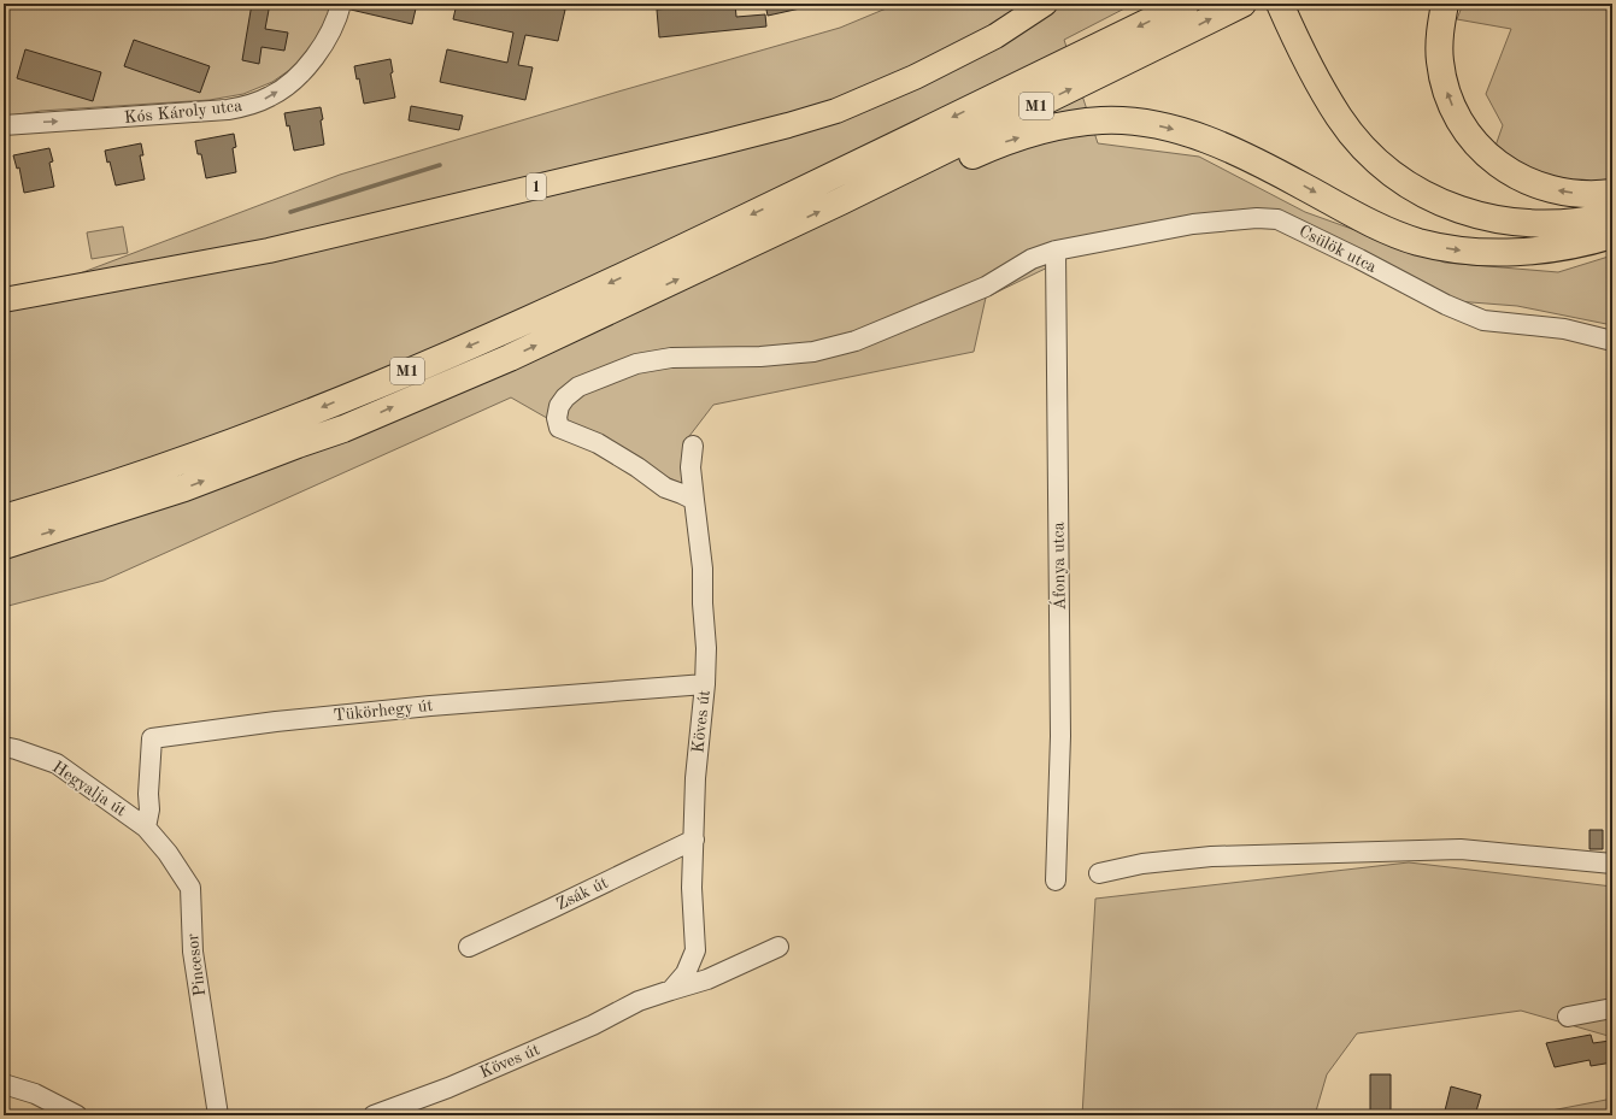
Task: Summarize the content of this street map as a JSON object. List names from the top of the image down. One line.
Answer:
{"streets":{"highway":["M1"],"main road":["1"],"street":["Kós Károly utca","Csülök utca","Áfonya utca","Tükörhegy út","Köves út","Hegyalja út","Zsák út","Pincesor"]},"crossings":[["Csülök utca","Áfonya utca"],["Csülök utca","Köves út"],["Tükörhegy út","Köves út"],["Tükörhegy út","Hegyalja út"],["Tükörhegy út","Pincesor"],["Köves út","Zsák út"],["Hegyalja út","Pincesor"]],"one_way":["Kós Károly utca"]}
